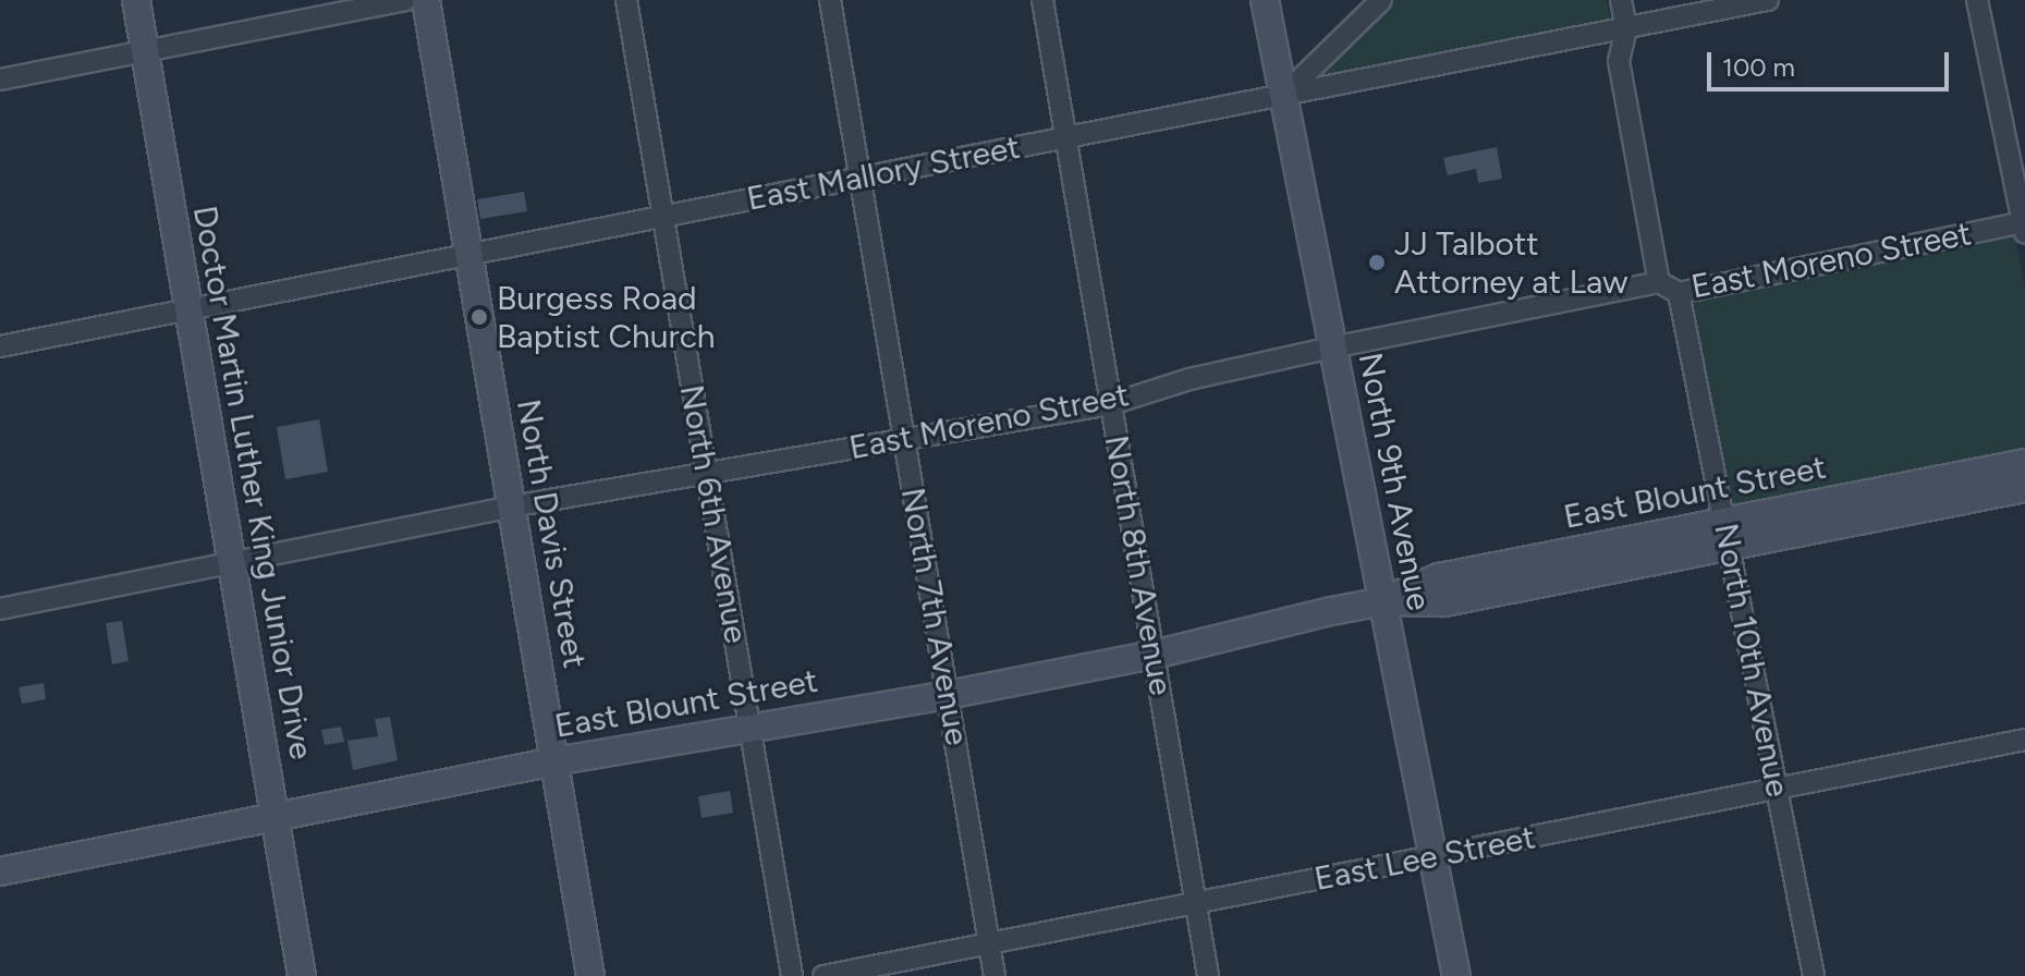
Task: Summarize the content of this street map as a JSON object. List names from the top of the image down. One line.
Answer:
{"streets":{"main road":["North 9th Avenue","Doctor Martin Luther King Junior Drive","East Blount Street","North Davis Street"],"street":["East Mallory Street","East Moreno Street","North 6th Avenue","North 8th Avenue","North 7th Avenue","North 10th Avenue","East Lee Street"]},"crossings":[["East Mallory Street","North 9th Avenue"],["East Mallory Street","Doctor Martin Luther King Junior Drive"],["East Mallory Street","North 6th Avenue"],["East Mallory Street","North Davis Street"],["East Mallory Street","North 8th Avenue"],["East Mallory Street","North 7th Avenue"],["East Moreno Street","North 9th Avenue"],["East Moreno Street","Doctor Martin Luther King Junior Drive"],["East Moreno Street","North 6th Avenue"],["East Moreno Street","North Davis Street"],["East Moreno Street","North 8th Avenue"],["East Moreno Street","North 7th Avenue"],["East Moreno Street","North 10th Avenue"],["North 9th Avenue","East Blount Street"],["North 9th Avenue","East Lee Street"],["Doctor Martin Luther King Junior Drive","East Blount Street"],["East Blount Street","North 6th Avenue"],["East Blount Street","North Davis Street"],["East Blount Street","North 8th Avenue"],["East Blount Street","North 7th Avenue"],["East Blount Street","North 10th Avenue"],["North 8th Avenue","East Lee Street"],["North 7th Avenue","East Lee Street"],["North 10th Avenue","East Lee Street"]],"places":["JJ Talbott Attorney at Law","Burgess Road Baptist Church"],"scale_bar":"100 m"}
